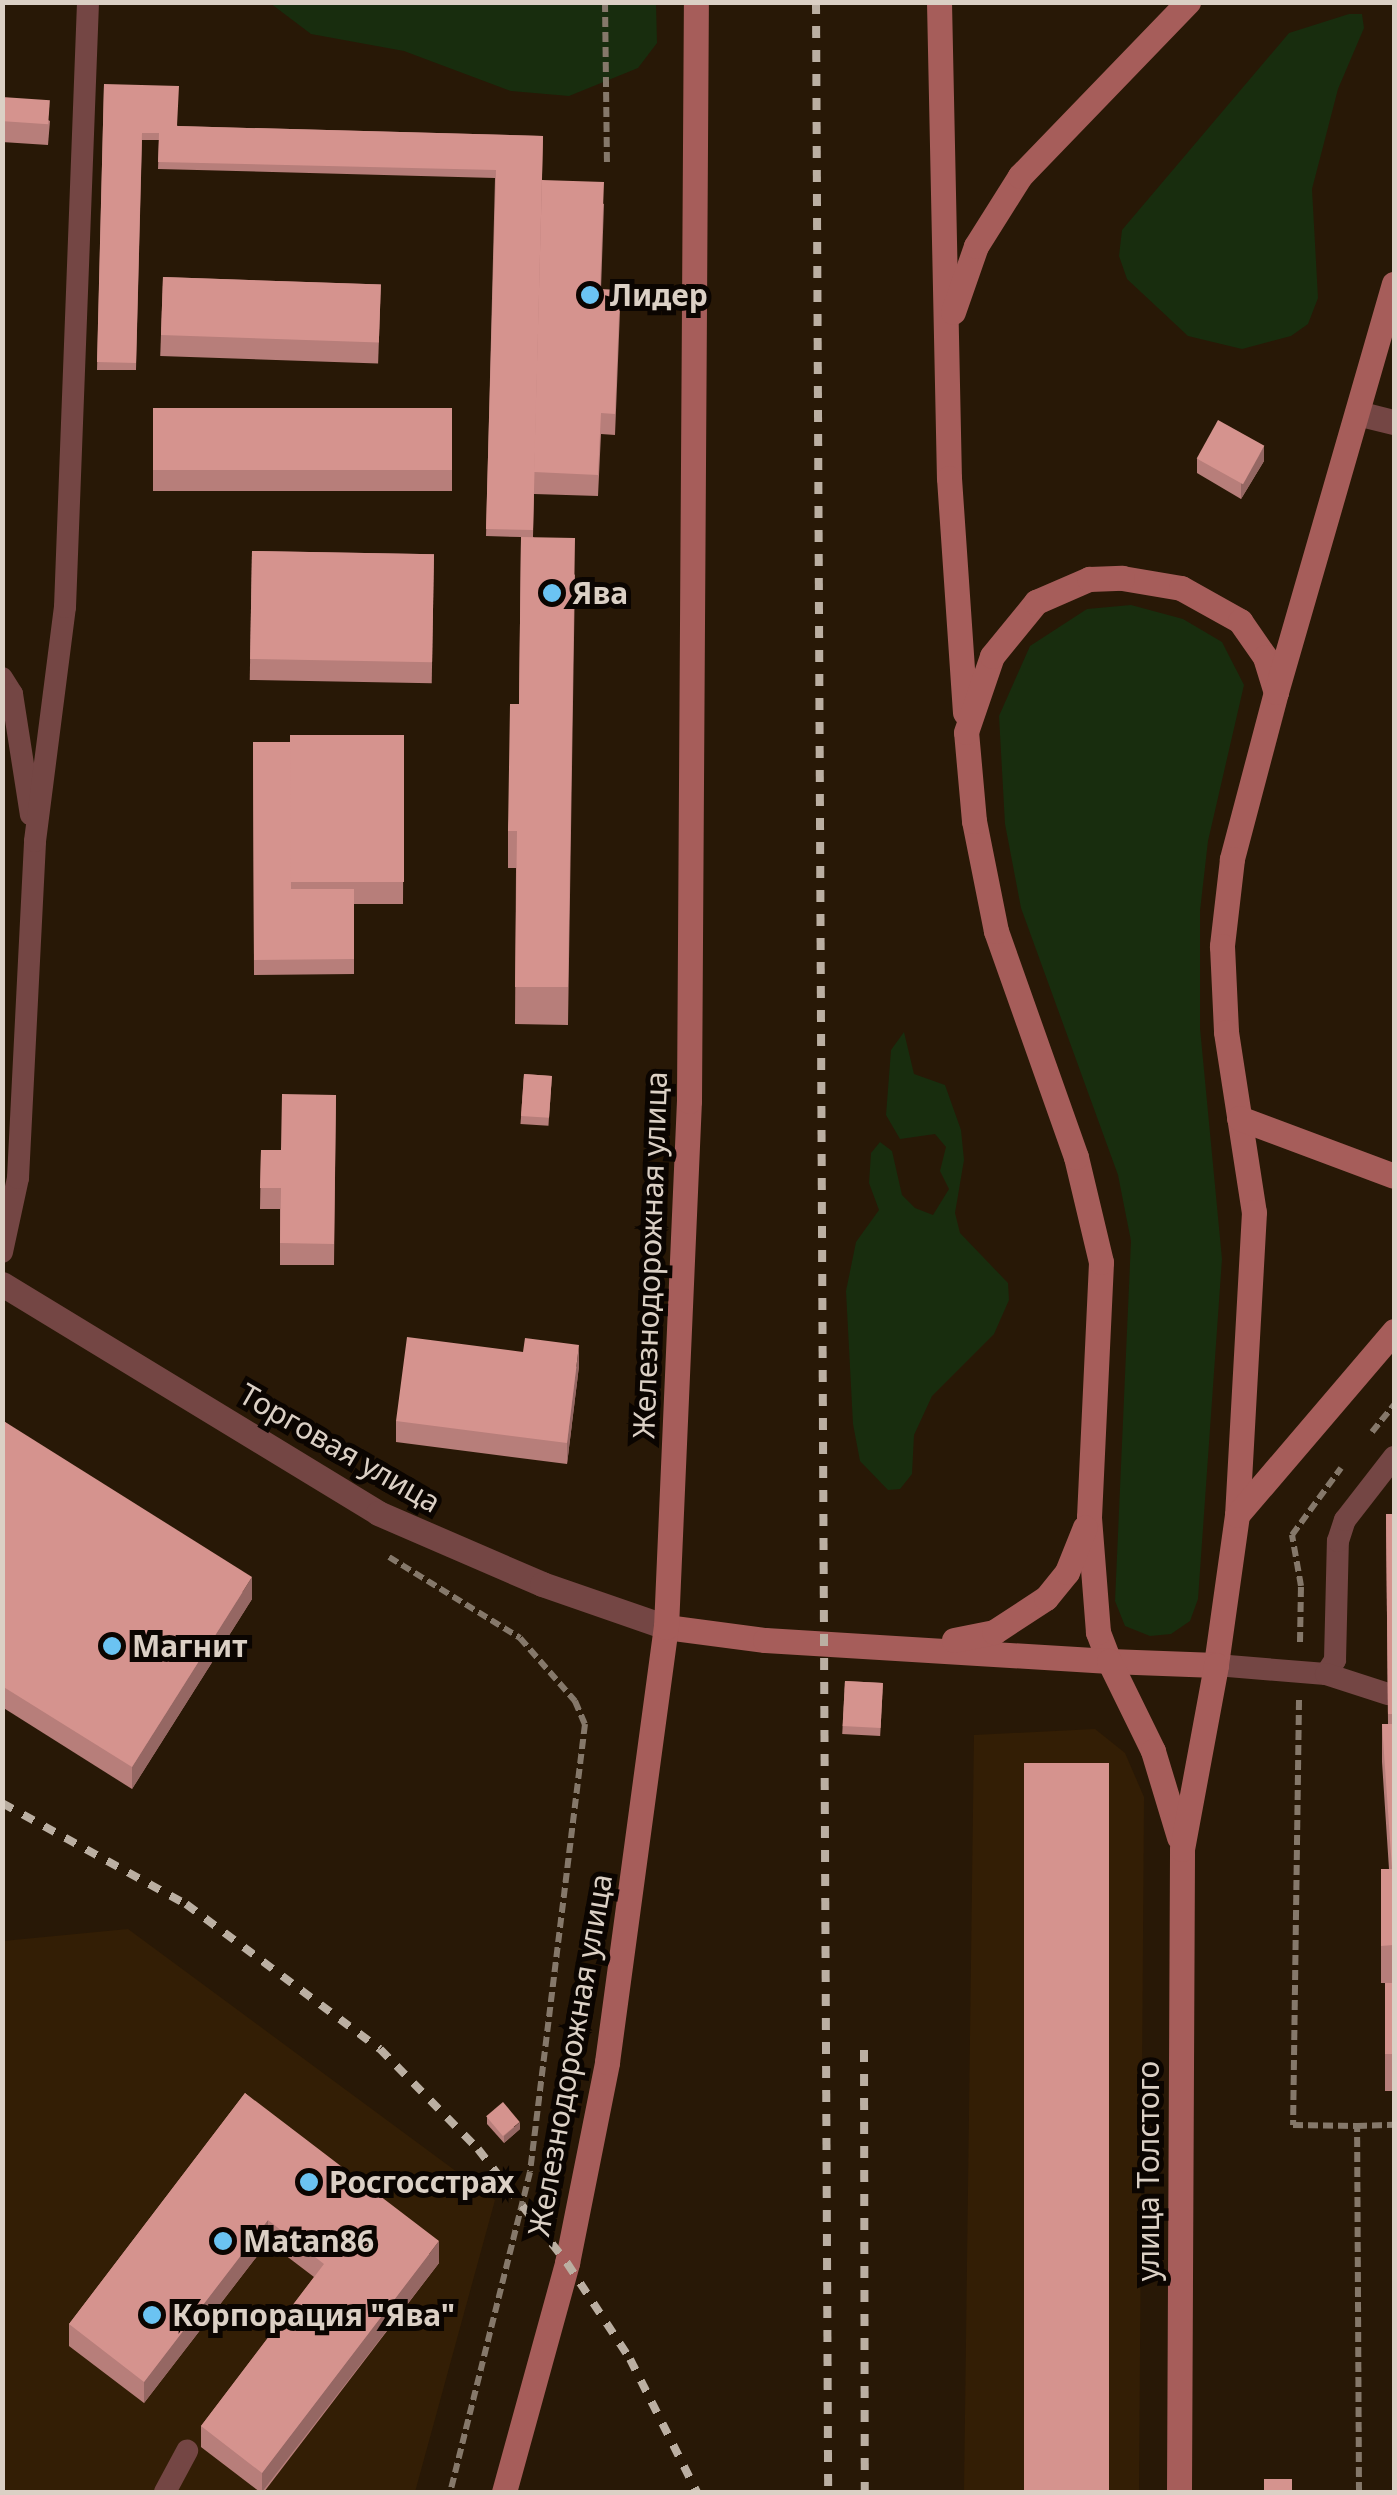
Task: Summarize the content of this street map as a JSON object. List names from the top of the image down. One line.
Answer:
{"streets":{"street":["Железнодорожная улица","Торговая улица","улица Толстого"]},"crossings":[["Железнодорожная улица","Торговая улица"]],"places":["Лидер","Ява","Магнит","Росгосстрах","Matan86","Корпорация \"Ява\""]}
